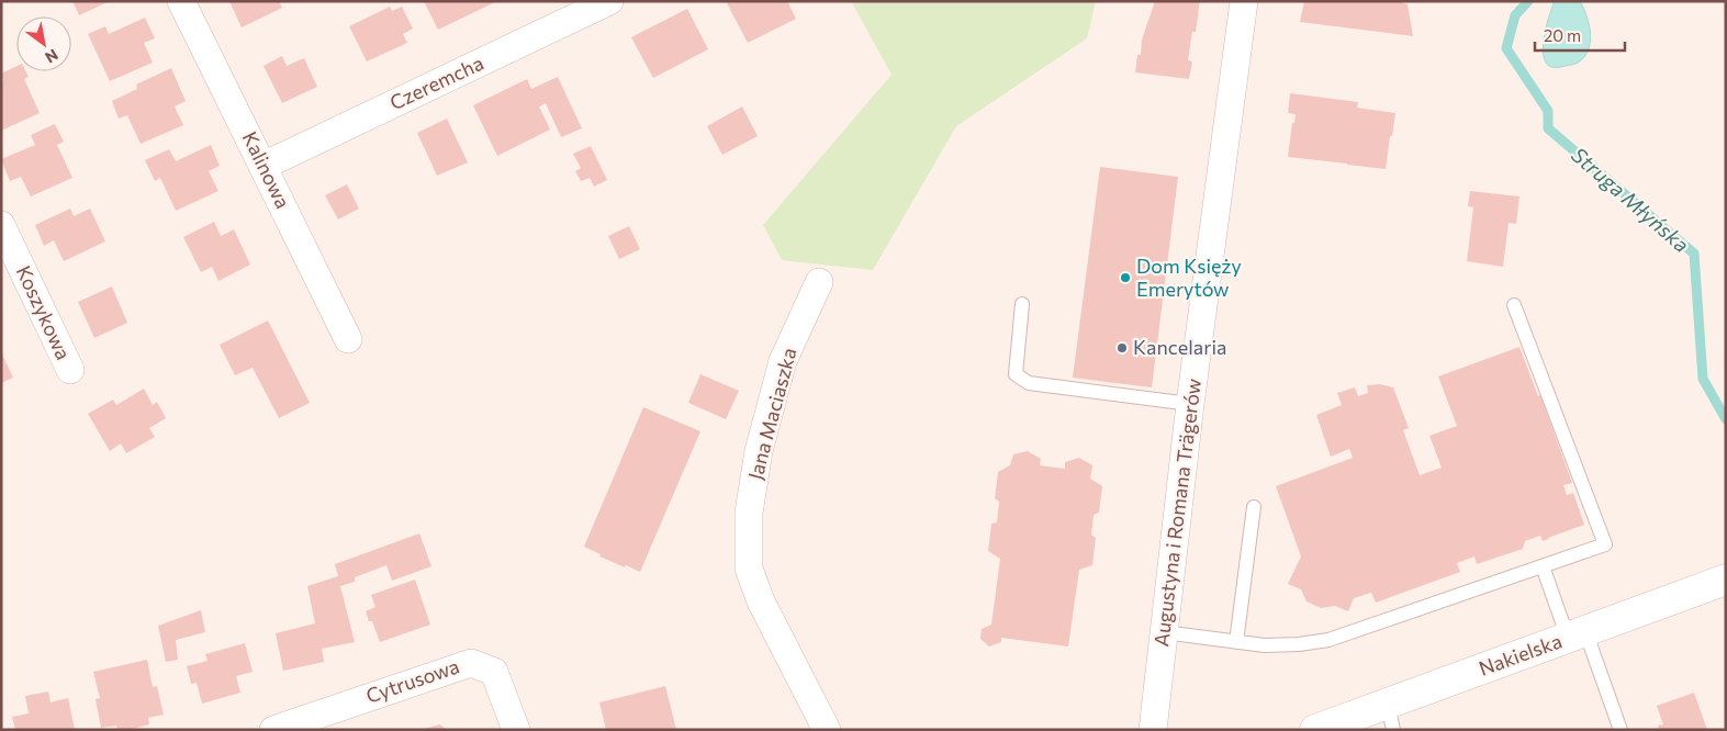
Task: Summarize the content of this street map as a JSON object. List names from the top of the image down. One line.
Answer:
{"streets":{"main road":["Nakielska"],"street":["Czeremcha","Kalinowa","Koszykowa","Jana Maciaszka","Augustyna i Romana Trägerów","Cytrusowa"]},"crossings":[["Czeremcha","Kalinowa"]],"water":["Struga Młyńska"],"places":["Dom Księży Emerytów","Kancelaria"],"scale_bar":"20 m","north":"bottom right"}
